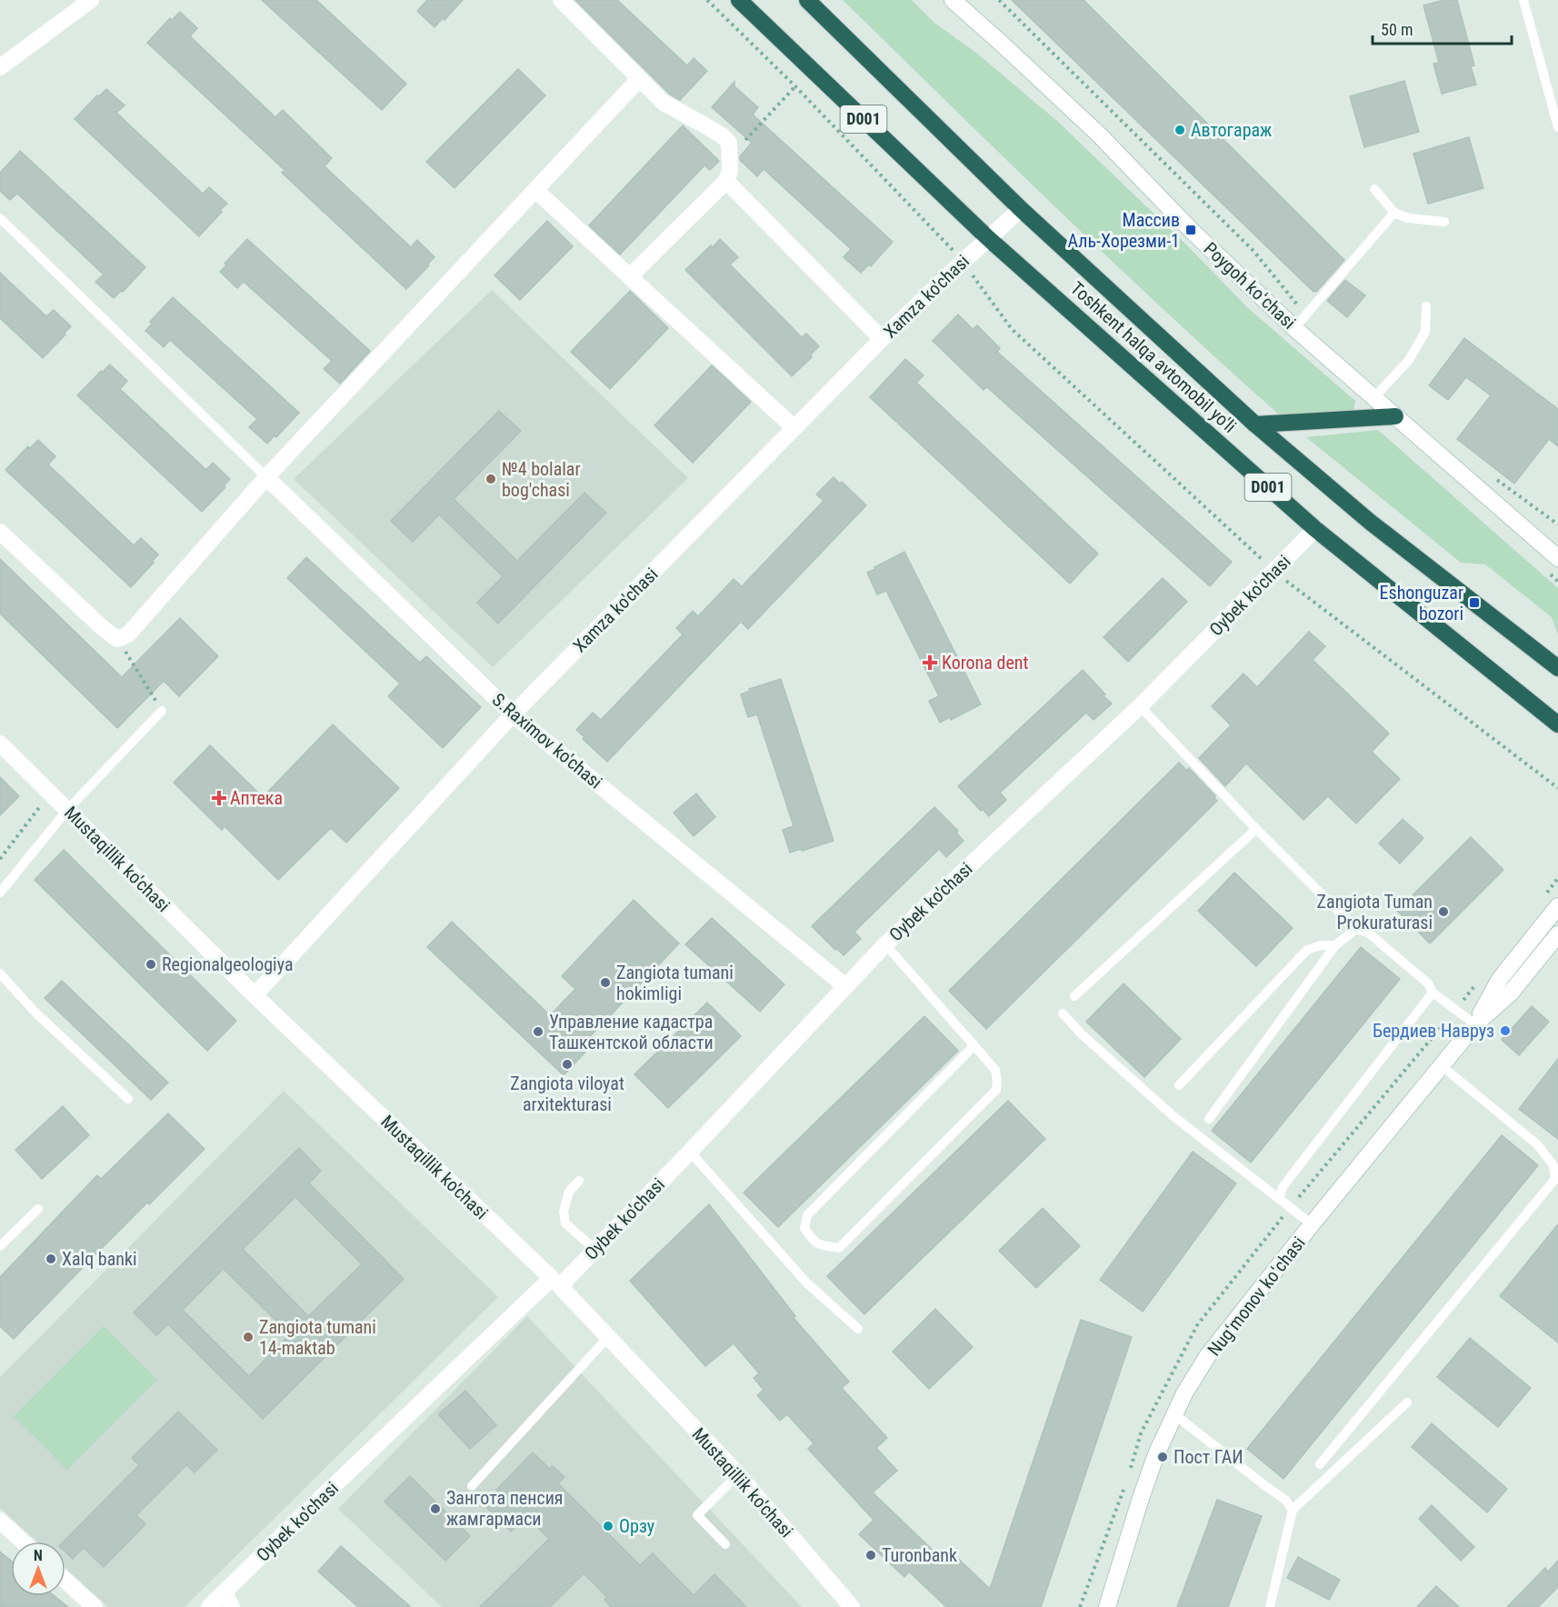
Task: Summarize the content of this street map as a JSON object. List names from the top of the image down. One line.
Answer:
{"streets":{"highway":["D001","Toshkent halqa avtomobil yo'li"],"street":["Poygoh koʻchasi","Xamza ko'chasi","Oybek ko'chasi","S.Raximov ko'chasi","Mustaqillik ko'chasi","Nugʻmonov koʻchasi"]},"crossings":[["Xamza ko'chasi","Toshkent halqa avtomobil yo'li"],["Xamza ko'chasi","S.Raximov ko'chasi"],["Xamza ko'chasi","Mustaqillik ko'chasi"],["Toshkent halqa avtomobil yo'li","Oybek ko'chasi"],["Oybek ko'chasi","S.Raximov ko'chasi"],["Oybek ko'chasi","Mustaqillik ko'chasi"]],"places":{"other":["Автогараж","№4 bolalar bog'chasi","Zangiota Tuman Prokuraturasi","Regionalgeologiya","Zangiota tumani hokimligi","Бердиев Навруз","Управление кадастра Ташкентской области","Zangiota viloyat arxitekturasi","Xalq banki","Zangiota tumani 14-maktab","Пост ГАИ","Зангота пенсия жамгармаси","Орзу","Turonbank"],"transit":["Массив Аль-Хорезми-1","Eshonguzar bozori"],"health":["Korona dent","Аптека"]},"scale_bar":"50 m","north":"top"}
